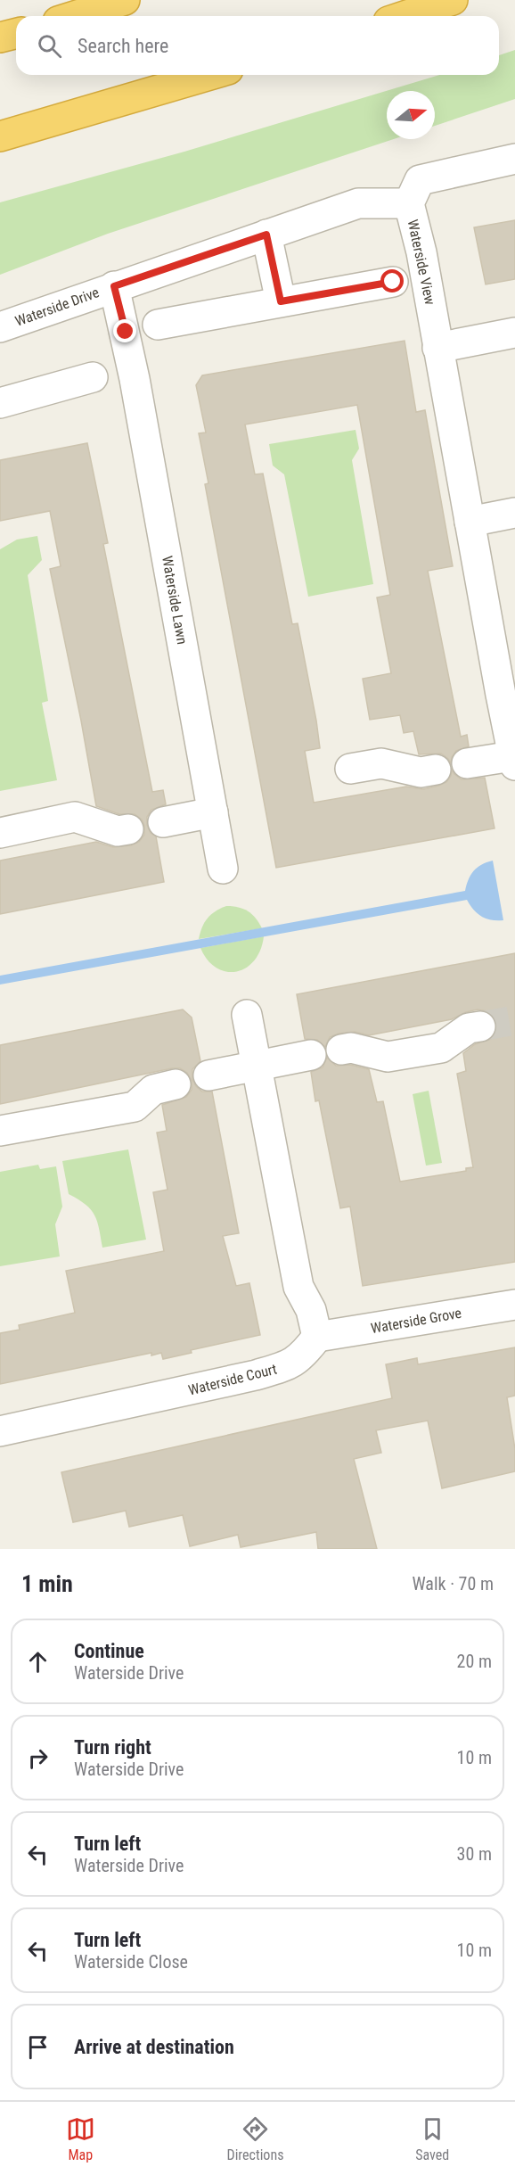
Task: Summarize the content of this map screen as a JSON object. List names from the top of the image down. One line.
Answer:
{"streets":{"street":["Waterside View","Waterside Drive","Waterside Lawn","Waterside Grove","Waterside Court"]},"crossings":[["Waterside View","Waterside Drive"],["Waterside Drive","Waterside Lawn"],["Waterside Grove","Waterside Court"]],"north":"right","page":{"search":"Search here","heading":["1 min","Walk · 70 m"],"list":[["Continue","Waterside Drive","20 m"],["Turn right","Waterside Drive","10 m"],["Turn left","Waterside Drive","30 m"],["Turn left","Waterside Close","10 m"],"Arrive at destination"],"nav":["Map","Directions","Saved"]}}
